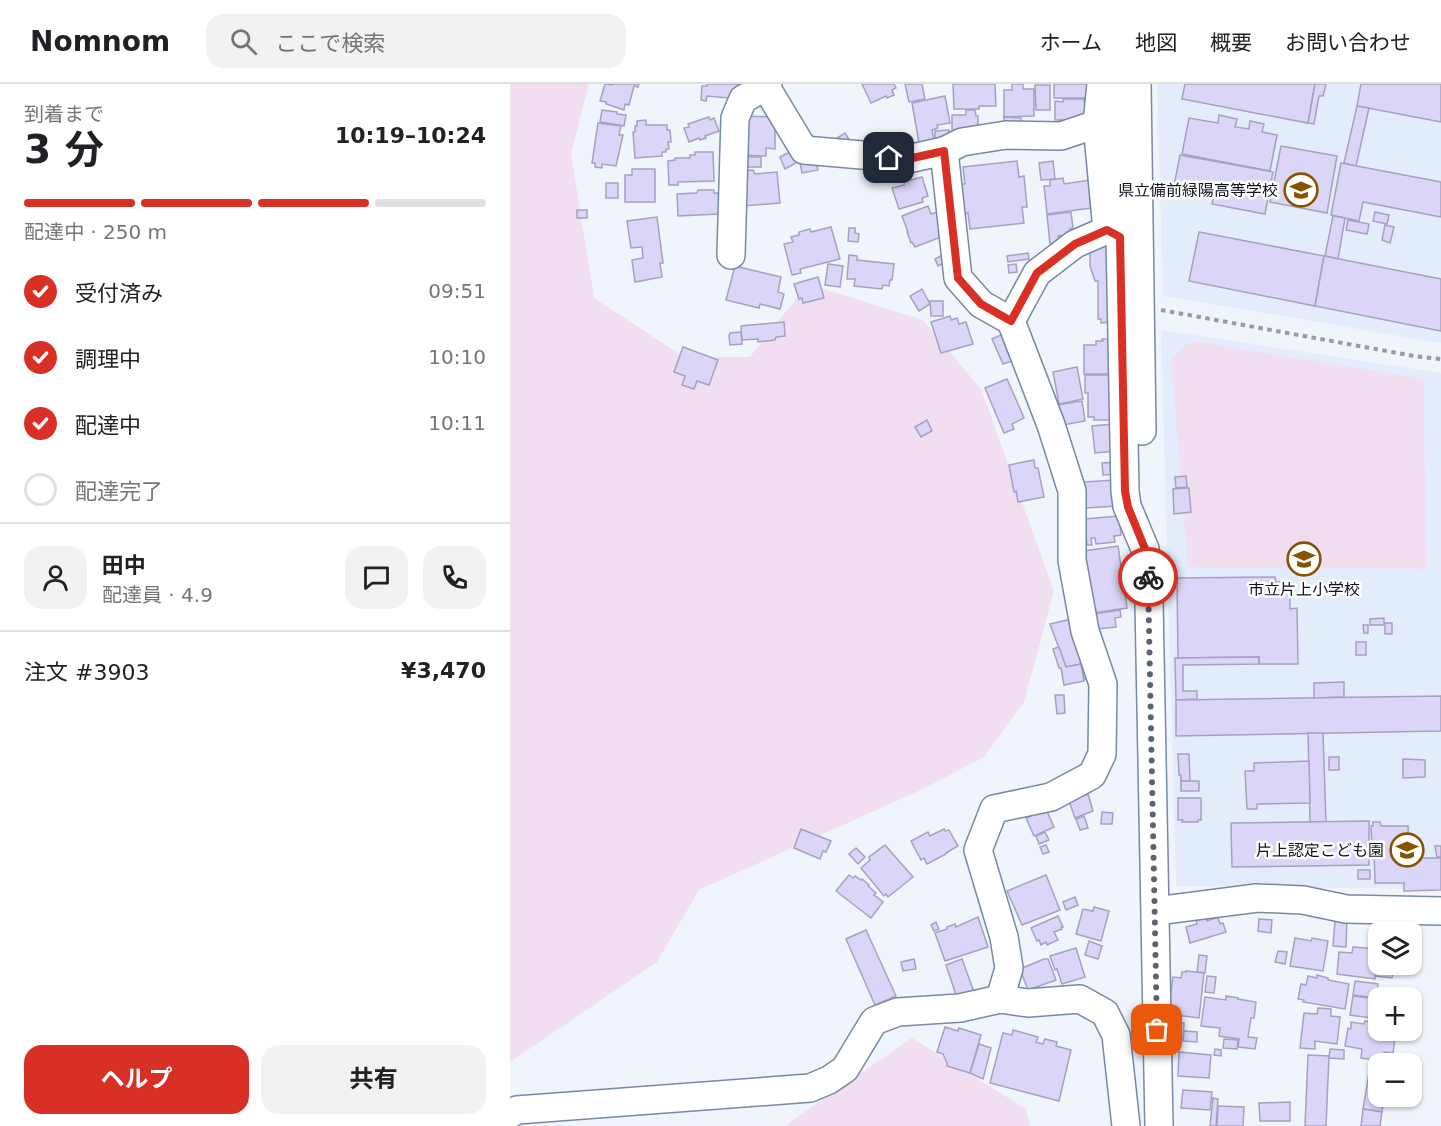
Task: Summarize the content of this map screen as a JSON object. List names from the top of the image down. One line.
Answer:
{"places":{"school or university":["県立備前緑陽高等学校","市立片上小学校","片上認定こども園"]},"page":{"header":"Nomnom","search":"ここで検索","nav":["ホーム","地図","概要","お問い合わせ"],"heading":["3 分","到着まで","10:19–10:24"],"panel":["田中","配達員 · 4.9","注文 #3903","¥3,470"],"bar":"配達中 · 250 m","list":[["受付済み","09:51"],["調理中","10:10"],["配達中","10:11"],"配達完了"],"map_buttons":["+","−"],"buttons":["ヘルプ","共有"]}}
